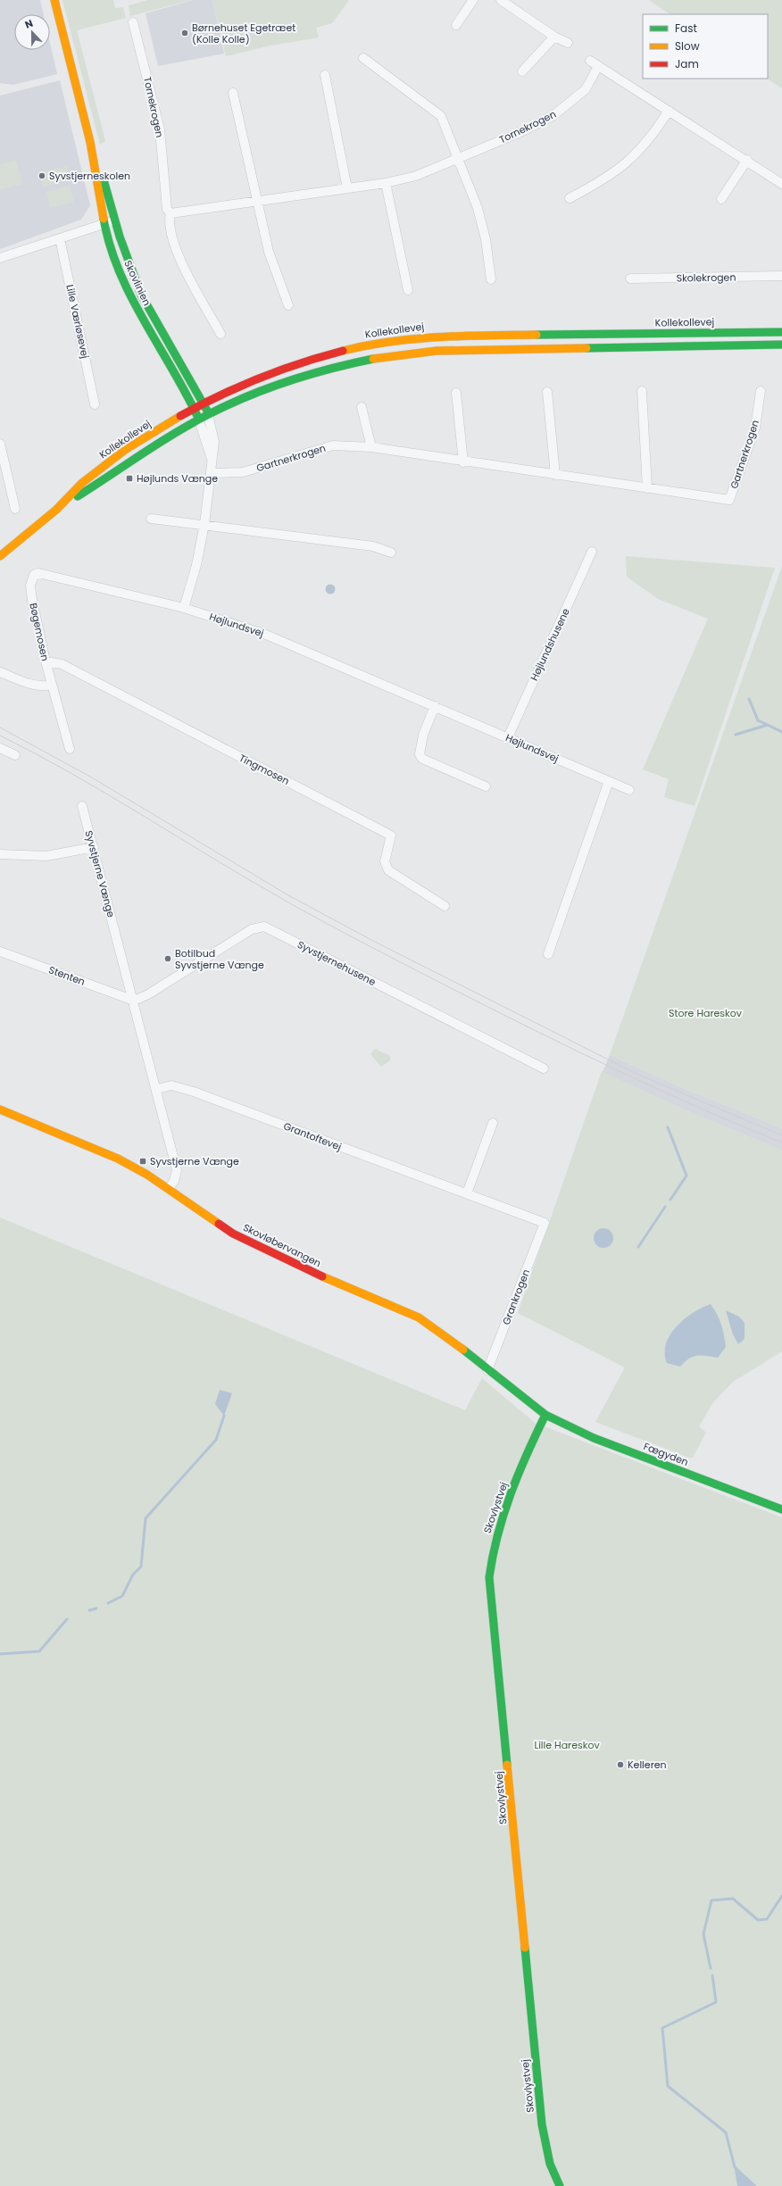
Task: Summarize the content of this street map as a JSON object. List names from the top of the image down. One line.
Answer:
{"streets":{"street":["Tornekrogen","Skolekrogen","Skovlinien","Lille Værløsevej","Kollekollevej","Gartnerkrogen","Højlundsvej","Bøgemosen","Højlundshusene","Tingmosen","Syvstjerne Vænge","Syvstjernehusene","Stenten","Grantoftevej","Skovløbervangen","Grankrogen","Fægyden","Skovlystvej"]},"crossings":[["Skovlinien","Kollekollevej"],["Højlundsvej","Bøgemosen"],["Højlundsvej","Højlundshusene"],["Bøgemosen","Tingmosen"],["Syvstjerne Vænge","Syvstjernehusene"],["Syvstjerne Vænge","Stenten"],["Syvstjerne Vænge","Grantoftevej"],["Syvstjerne Vænge","Skovløbervangen"],["Syvstjernehusene","Stenten"],["Grantoftevej","Grankrogen"],["Skovløbervangen","Grankrogen"],["Skovløbervangen","Fægyden"],["Skovløbervangen","Skovlystvej"],["Fægyden","Skovlystvej"]],"parks":["Store Hareskov","Lille Hareskov"],"places":{"other":["Børnehuset Egetræet (Kolle Kolle)","Syvstjerneskolen","Botilbud Syvstjerne Vænge","Kelleren"],"transit":["Højlunds Vænge","Syvstjerne Vænge"]},"legend":["Fast","Slow","Jam"],"north":"top"}
